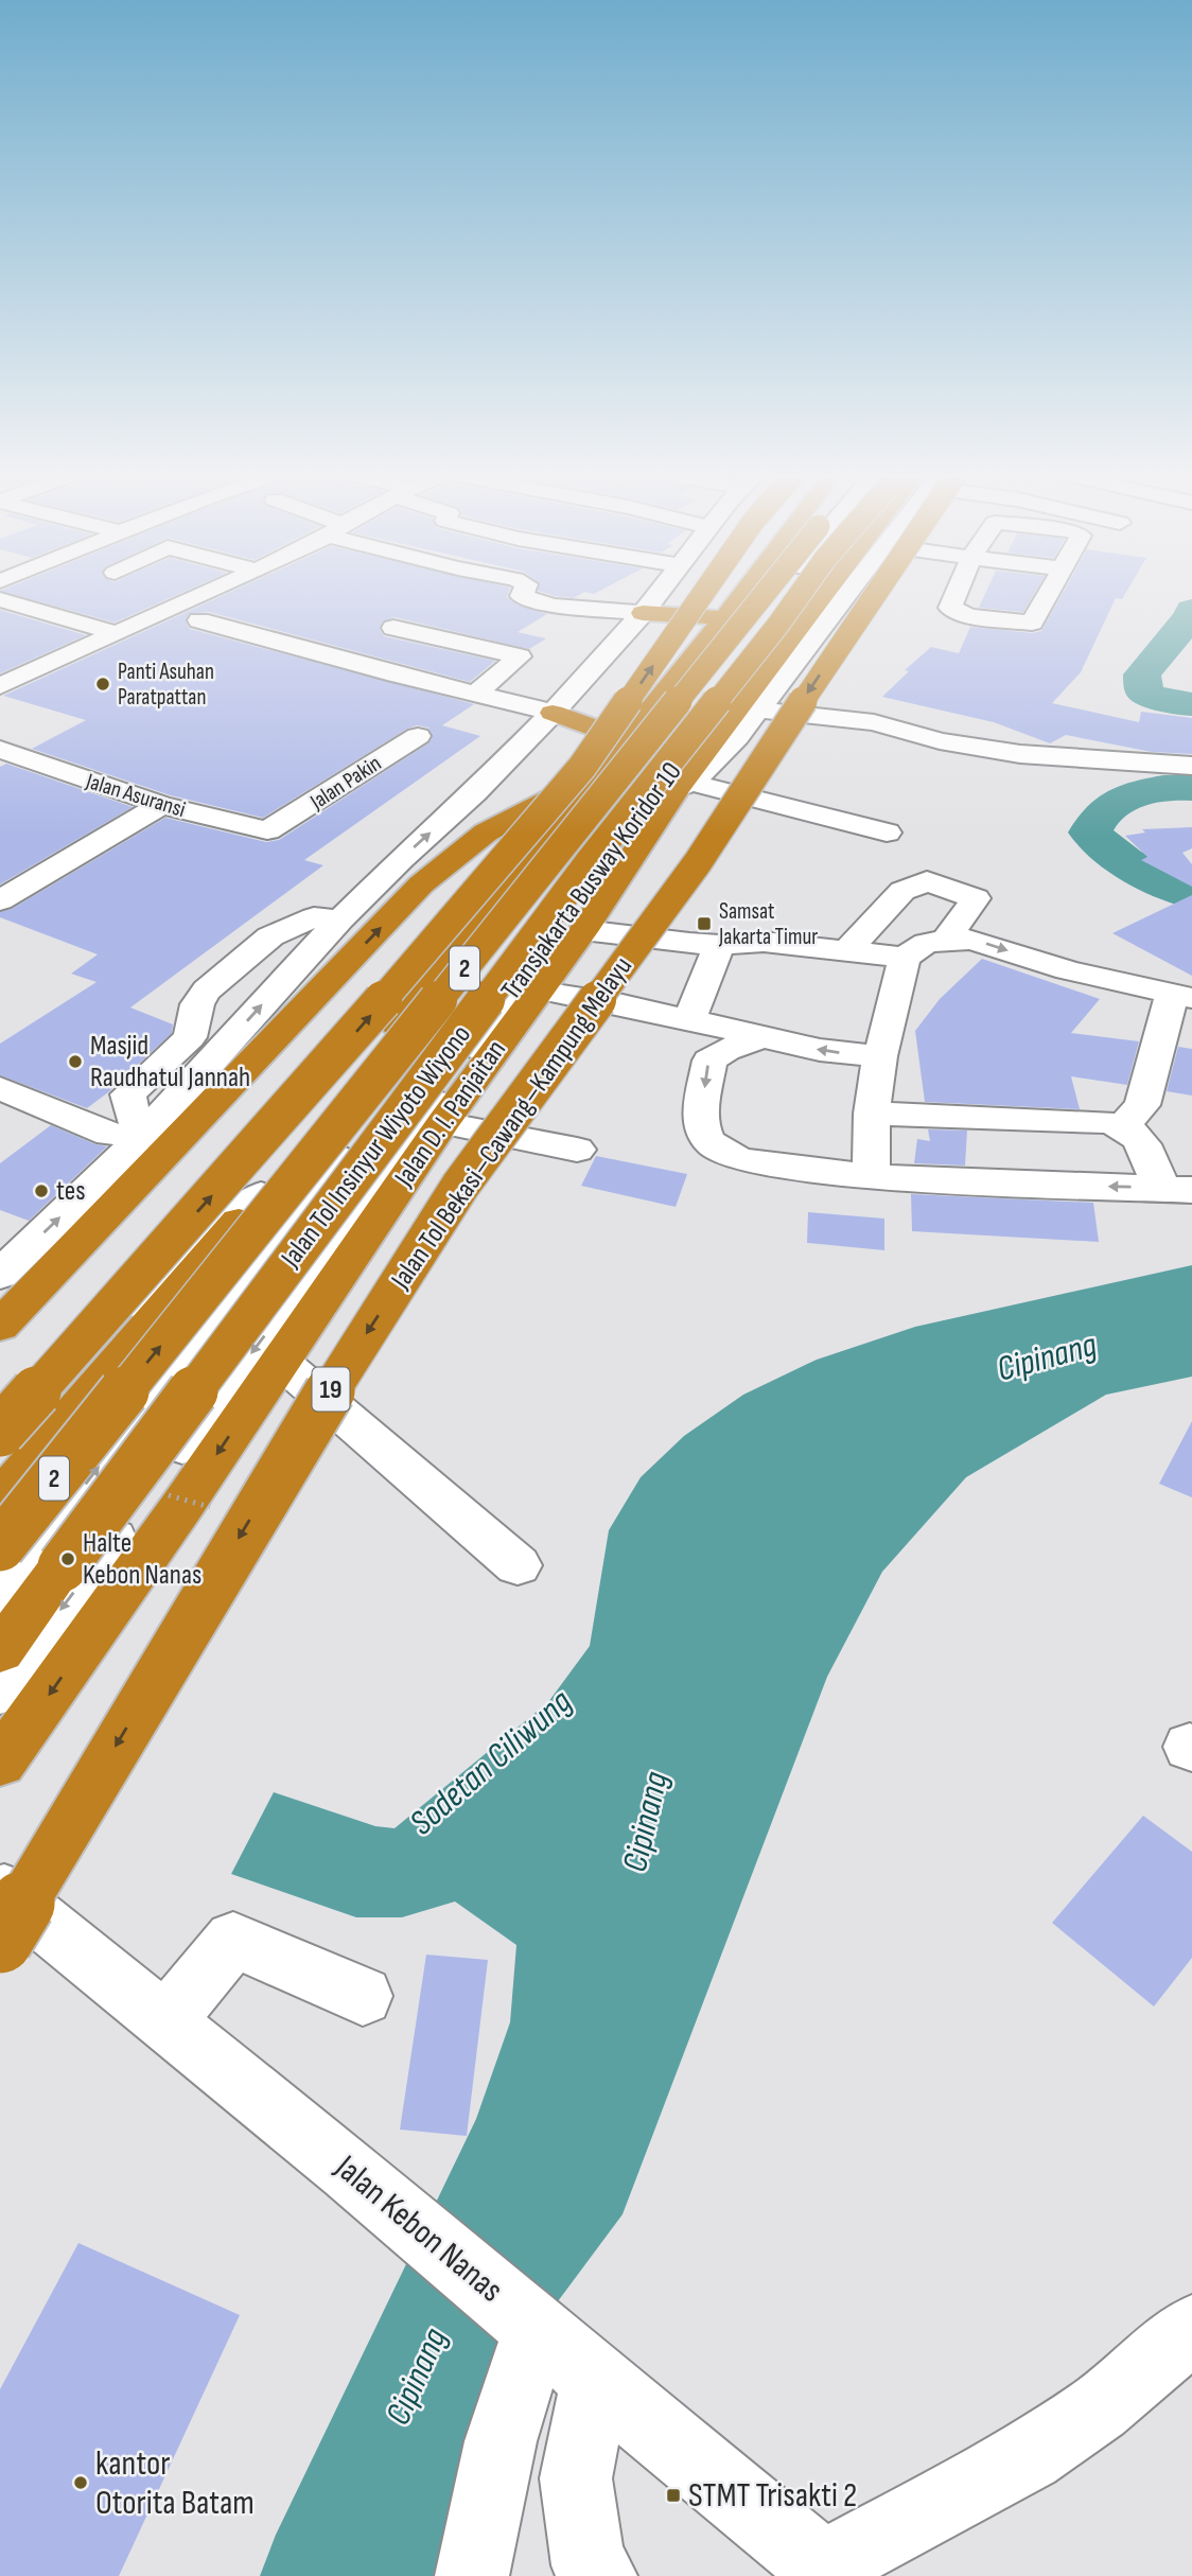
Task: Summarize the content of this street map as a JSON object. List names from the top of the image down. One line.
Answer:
{"streets":{"highway":["2","Jalan D. I. Panjaitan","Jalan Tol Bekasi–Cawang–Kampung Melayu","Jalan Tol Insinyur Wiyoto Wiyono","19"],"street":["Jalan Pakin","Jalan Asuransi","Transjakarta Busway Koridor 10","Jalan Kebon Nanas"]},"crossings":[["Jalan Pakin","Jalan Asuransi"],["Transjakarta Busway Koridor 10","Jalan D. I. Panjaitan"]],"water":["Cipinang","Sodetan Ciliwung"],"places":{"other":["Panti Asuhan Paratpattan","Masjid Raudhatul Jannah","tes","Halte Kebon Nanas","kantor Otorita Batam"],"transit":["Samsat Jakarta Timur","STMT Trisakti 2"]}}
